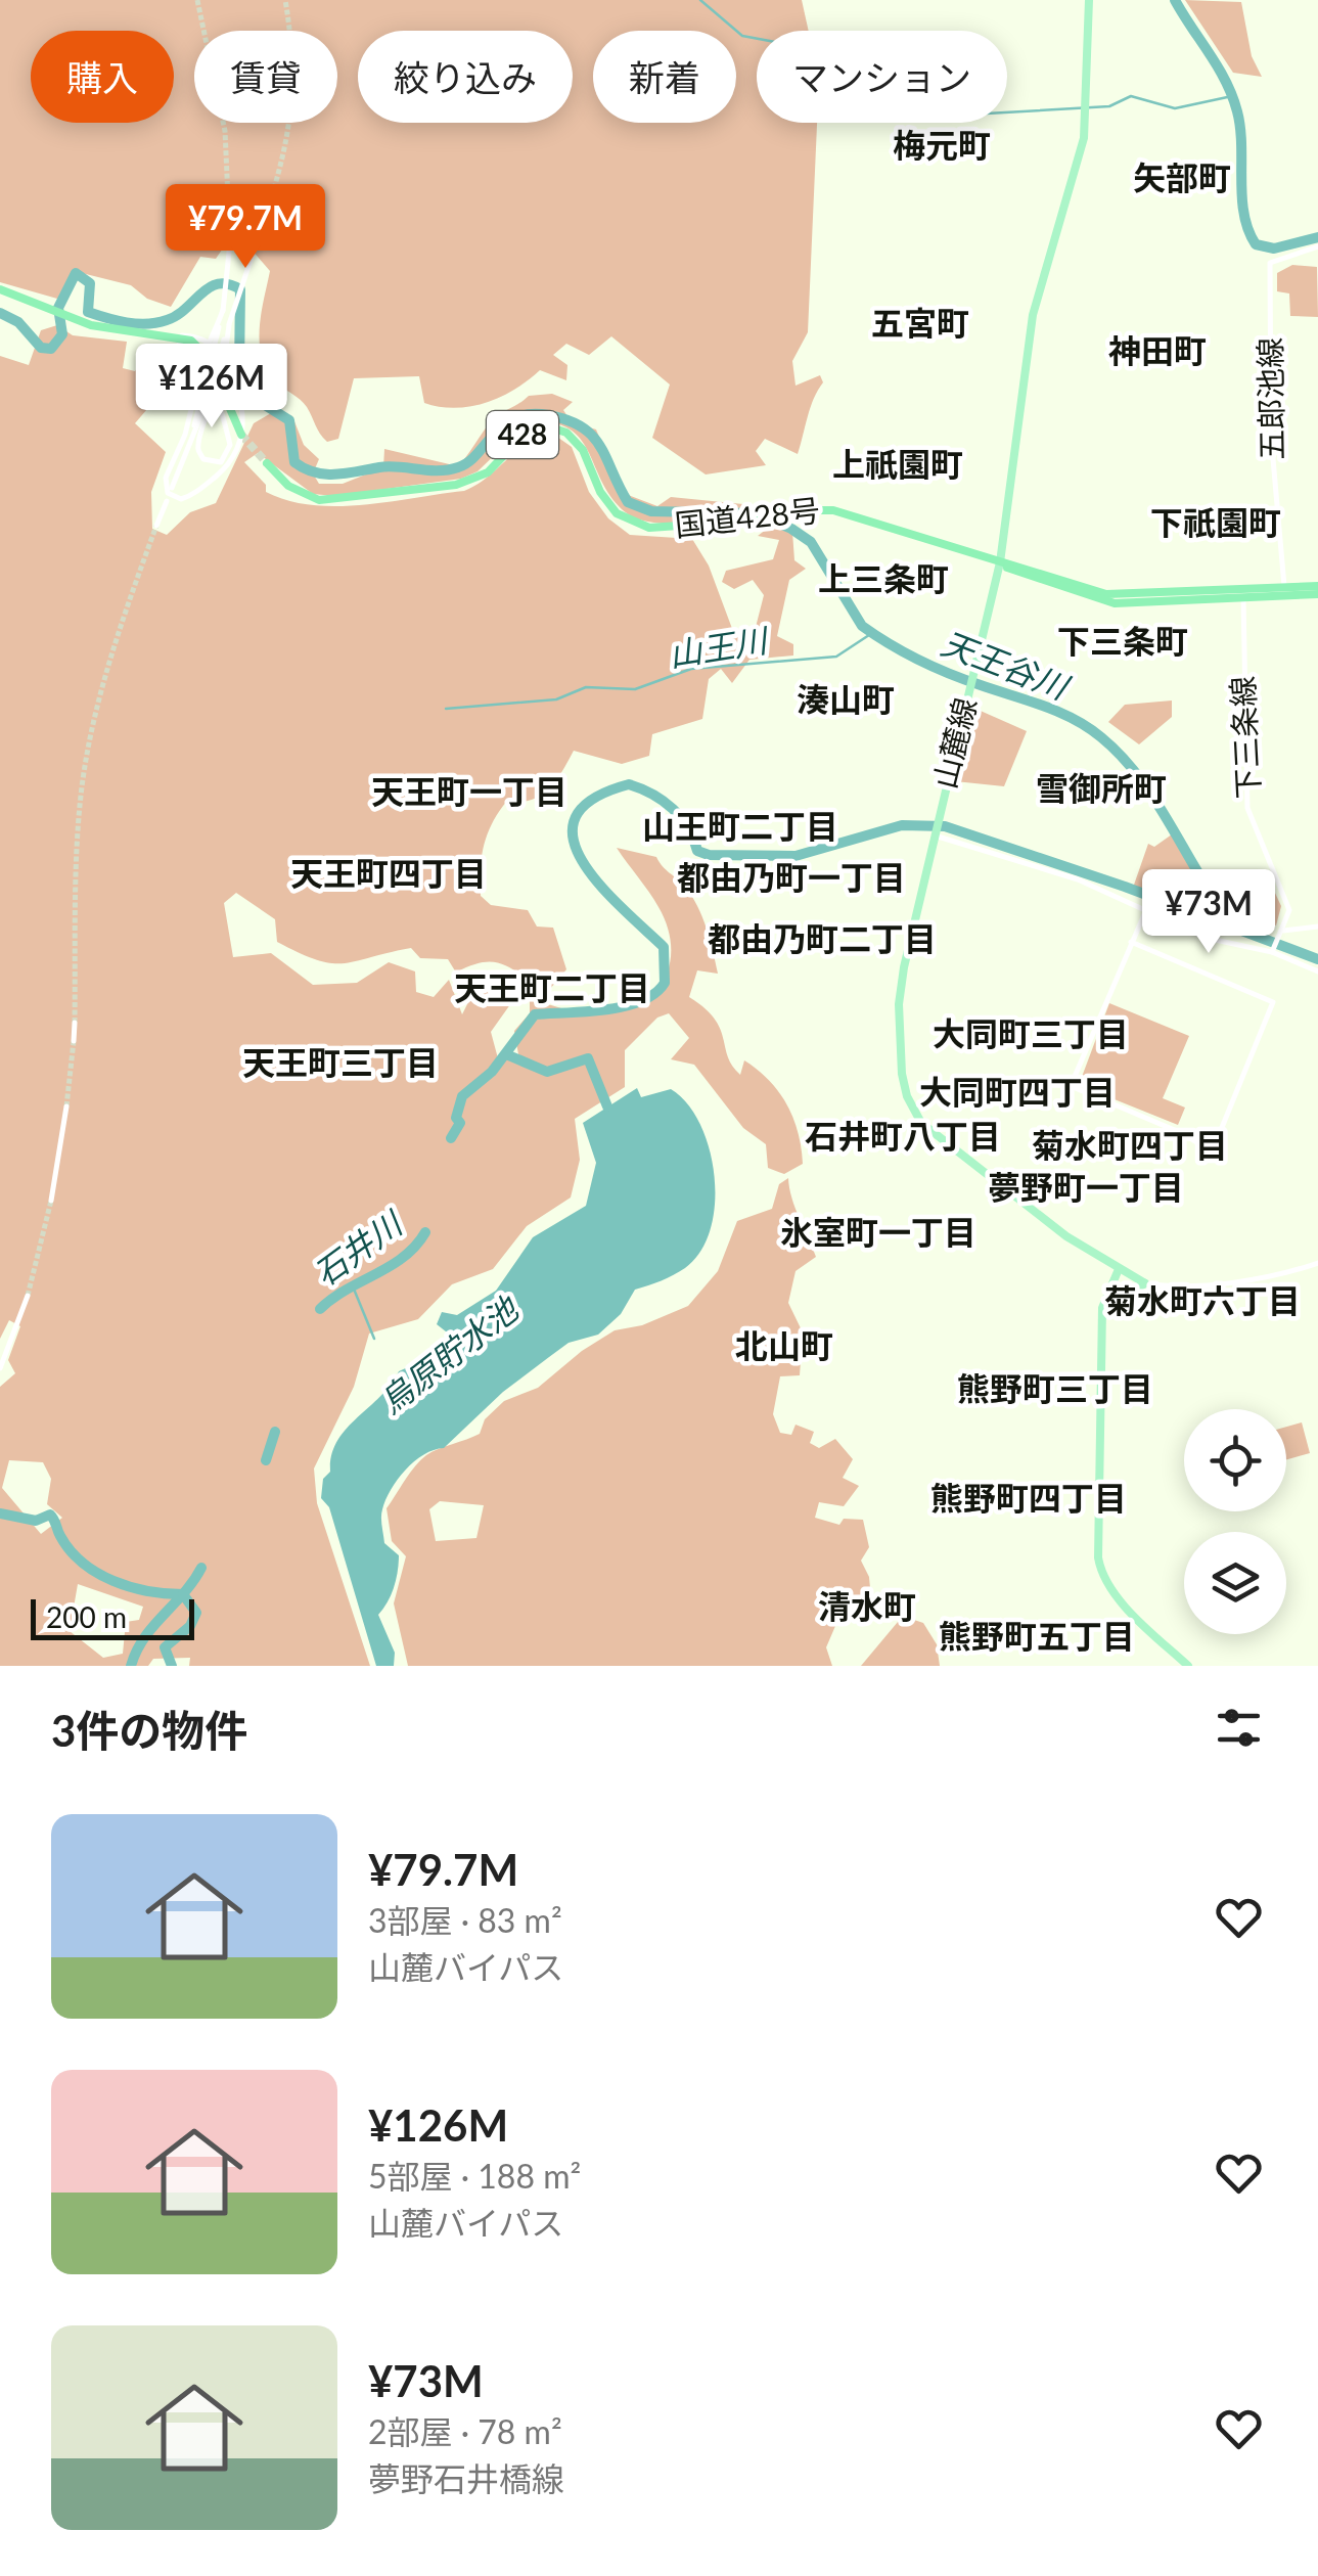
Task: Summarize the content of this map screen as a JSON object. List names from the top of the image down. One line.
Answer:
{"streets":{"highway":["428","国道428号"],"main road":["山麓線"],"street":["五郎池線","下三条線"]},"crossings":[["五郎池線","国道428号"],["国道428号","下三条線"],["国道428号","山麓線"]],"districts":["梅元町","矢部町","五宮町","神田町","上祇園町","下祇園町","上三条町","下三条町","湊山町","雪御所町","天王町一丁目","山王町二丁目","天王町四丁目","都由乃町一丁目","都由乃町二丁目","天王町二丁目","大同町三丁目","天王町三丁目","大同町四丁目","石井町八丁目","菊水町四丁目","夢野町一丁目","氷室町一丁目","菊水町六丁目","北山町","熊野町三丁目","熊野町四丁目","清水町","熊野町五丁目"],"water":["山王川","天王谷川","石井川","烏原貯水池"],"scale_bar":"200 m","page":{"chip":["購入","賃貸","絞り込み","新着","マンション"],"price":["¥79.7M","¥126M","¥73M"],"scale":"200 m","heading":"3件の物件","list":[{"name":"¥79.7M","note":"3部屋 · 83 m² · 山麓バイパス"},{"name":"¥126M","note":"5部屋 · 188 m² · 山麓バイパス"},{"name":"¥73M","note":"2部屋 · 78 m² · 夢野石井橋線"}]}}
